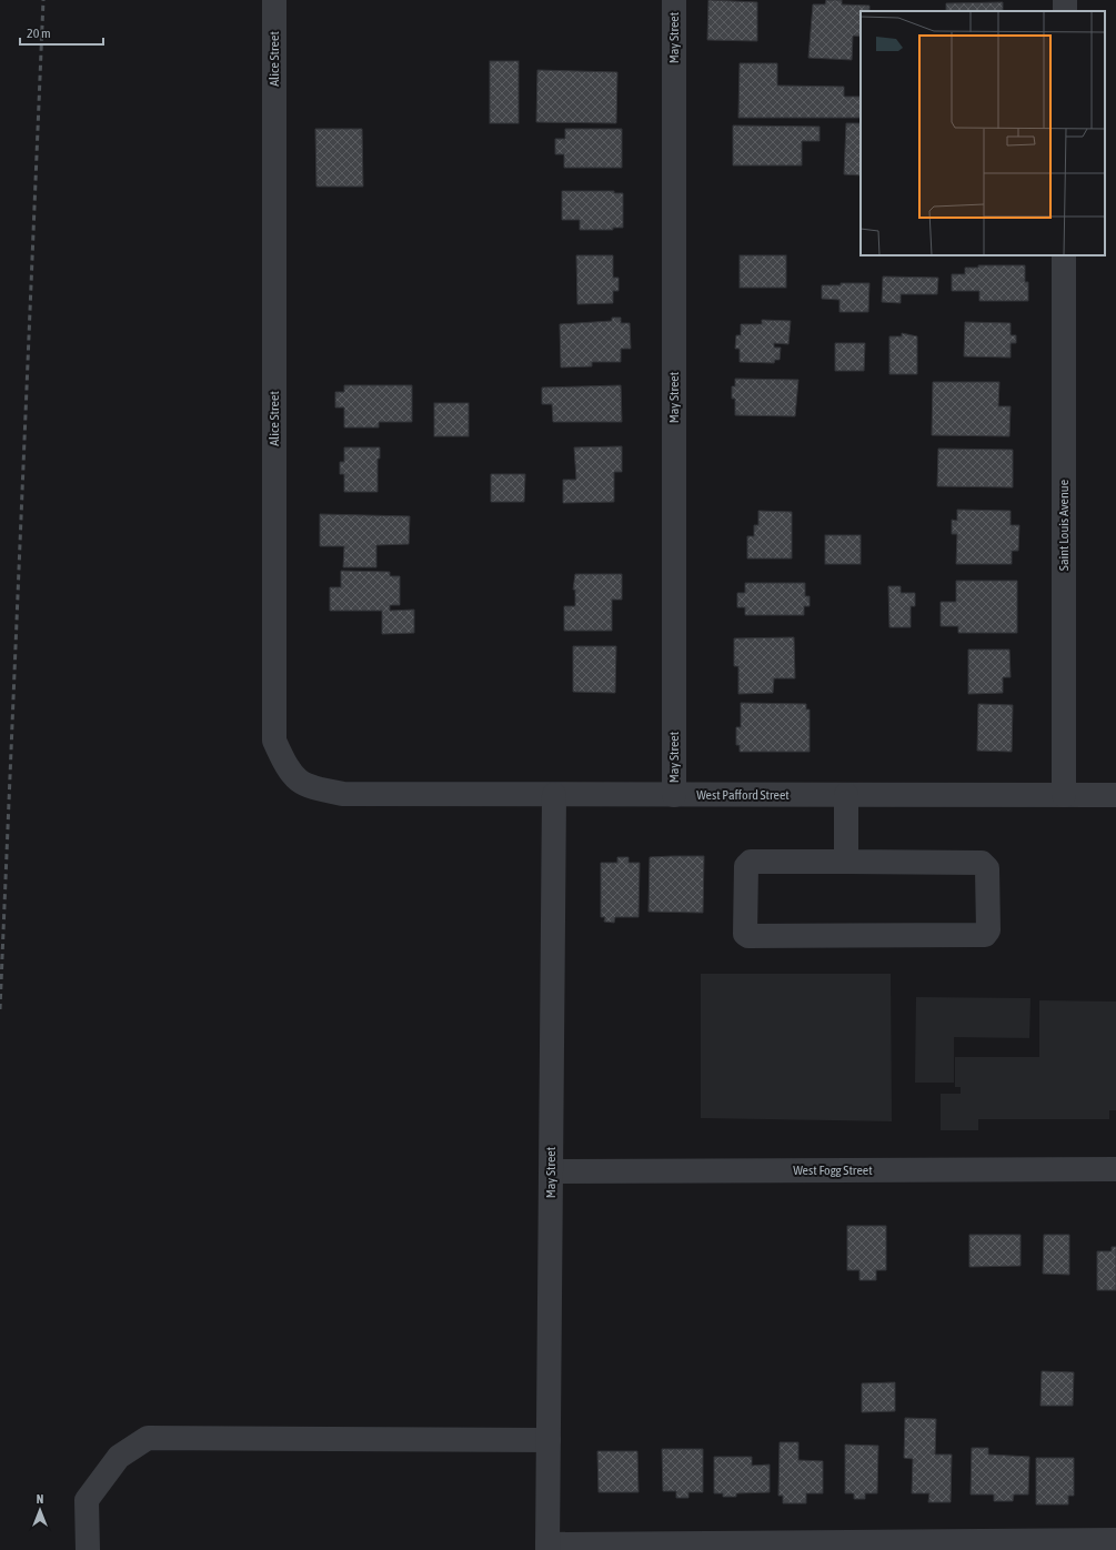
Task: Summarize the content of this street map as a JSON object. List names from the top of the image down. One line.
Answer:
{"streets":{"street":["May Street","Alice Street","Saint Louis Avenue","West Pafford Street","West Fogg Street"]},"crossings":[["May Street","West Pafford Street"],["May Street","West Fogg Street"],["Alice Street","West Pafford Street"],["Saint Louis Avenue","West Pafford Street"]],"scale_bar":"20 m","north":"top"}
